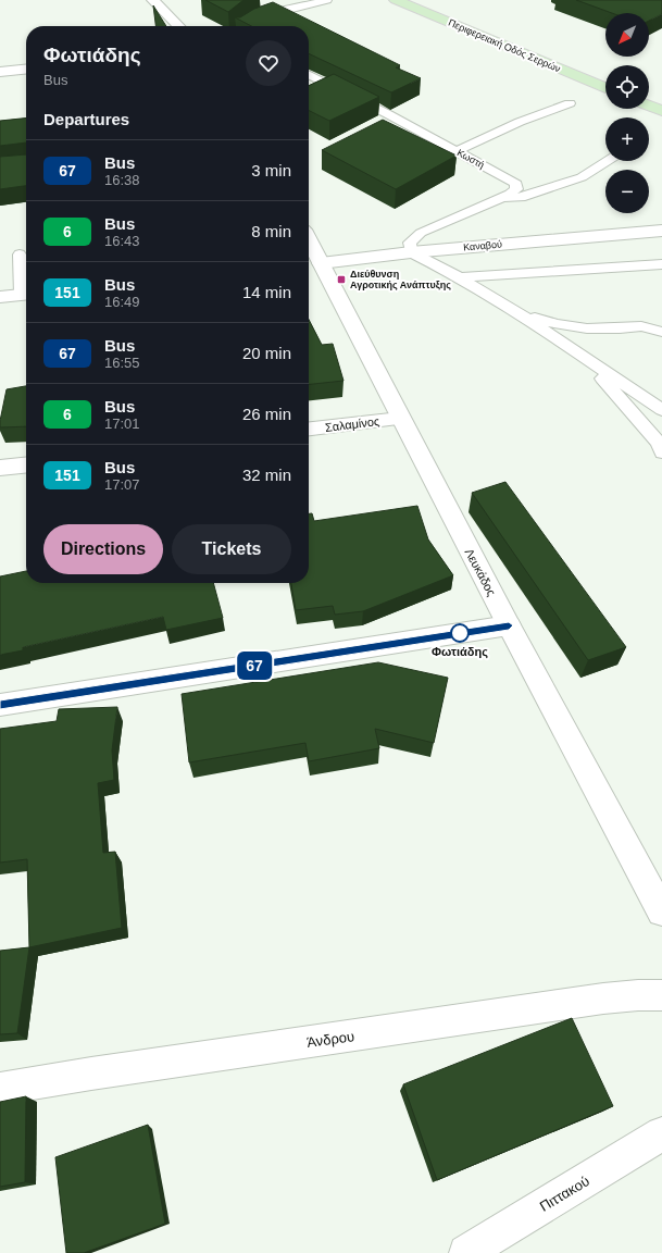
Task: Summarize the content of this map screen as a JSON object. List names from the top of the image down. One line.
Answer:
{"streets":{"main road":["Περιφερειακή Οδός Σερρών"],"street":["Καναβού","Σαλαμίνος","Λευκάδος","Άνδρου","Πιττακού"],"lane":["Κωστή"]},"crossings":[["Κωστή","Καναβού"],["Καναβού","Λευκάδος"],["Σαλαμίνος","Λευκάδος"]],"places":{"transit":["Διεύθυνση Αγροτικής Ανάπτυξης"],"other":["Φωτιάδης"]},"lines":["bus line 67"],"north":"bottom left","page":{"on_map":"67","map_buttons":["+","−"],"heading":[["Φωτιάδης","Bus"],"Departures"],"list":[{"mark":"67","name":"Bus","note":"16:38","value":"3 min"},{"mark":"6","name":"Bus","note":"16:43","value":"8 min"},{"mark":"151","name":"Bus","note":"16:49","value":"14 min"},{"mark":"67","name":"Bus","note":"16:55","value":"20 min"},{"mark":"6","name":"Bus","note":"17:01","value":"26 min"},{"mark":"151","name":"Bus","note":"17:07","value":"32 min"}],"buttons":["Directions","Tickets"]}}
